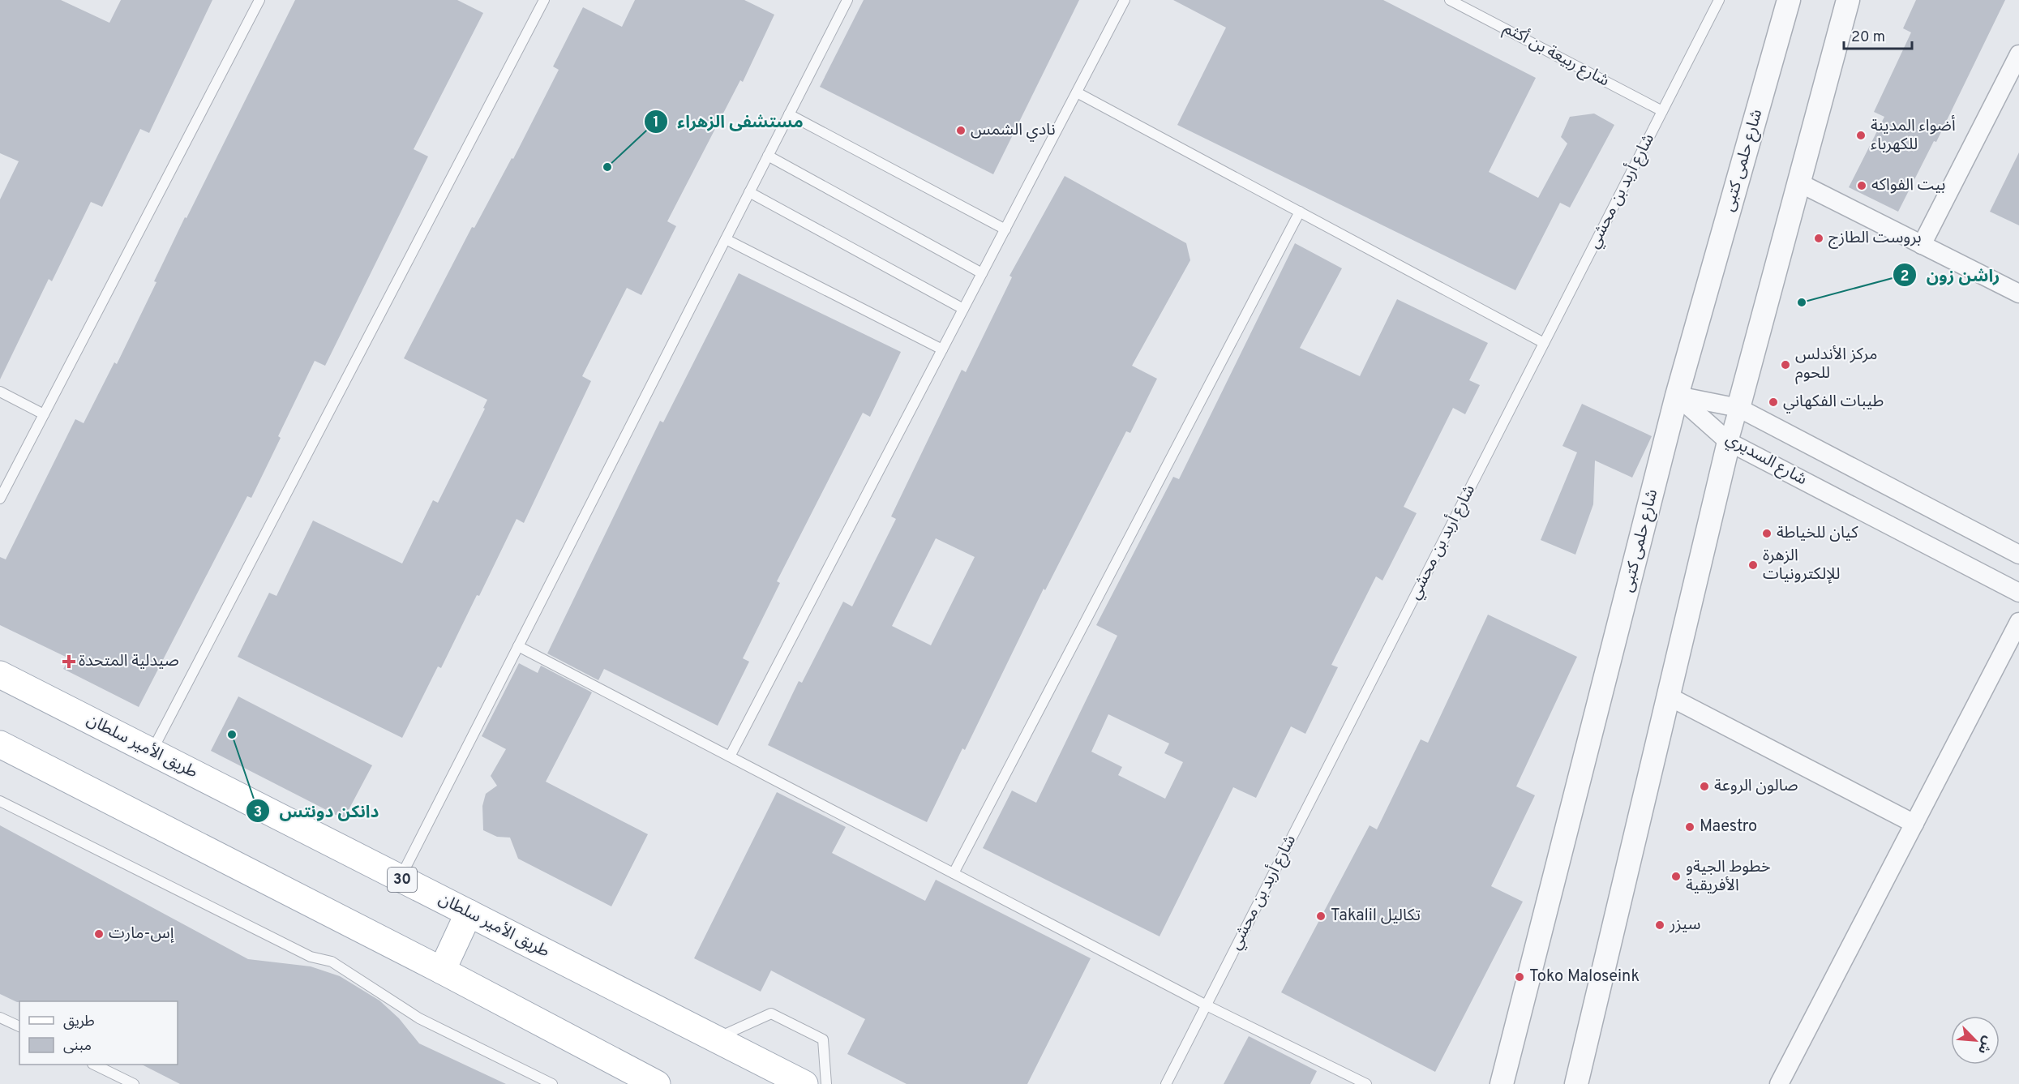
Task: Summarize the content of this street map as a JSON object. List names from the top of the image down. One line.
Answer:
{"streets":{"main road":["طريق الأمير سلطان","30"],"street":["شارع حلمى كتبى","شارع السديري"],"lane":["شارع ربيعة بن أكثم","شارع أربد بن محشي"]},"crossings":[["شارع ربيعة بن أكثم","شارع أربد بن محشي"],["شارع حلمى كتبى","شارع السديري"]],"places":{"other":["نادي الشمس","أضواء المدينة للكهرباء","مستشفى الزهراء","بيت الفواكه","بروست الطازج","راشن زون","مركز الأندلس للحوم","طيبات الفكهاني","كيان للخياطة","الزهرة للإلكترونيات","دانكن دونتس","صالون الروعة","Maestro","خطوط الجيةو الأفريقية","Takalil تكاليل","سيزر","إس-مارت","Toko Maloseink"],"health":["صيدلية المتحدة"]},"legend":["طريق","مبنى"],"scale_bar":"20 m","north":"bottom right"}
